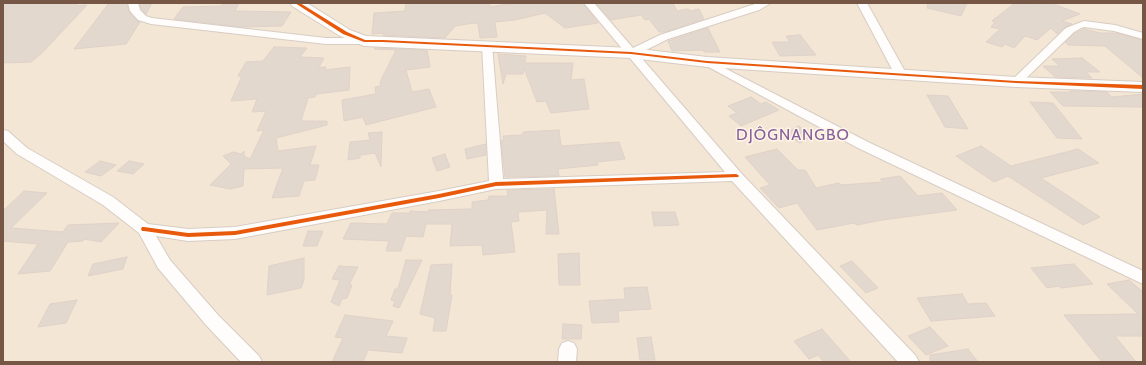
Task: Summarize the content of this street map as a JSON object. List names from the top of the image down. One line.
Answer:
{"districts":["DJÔGNANGBO"]}
